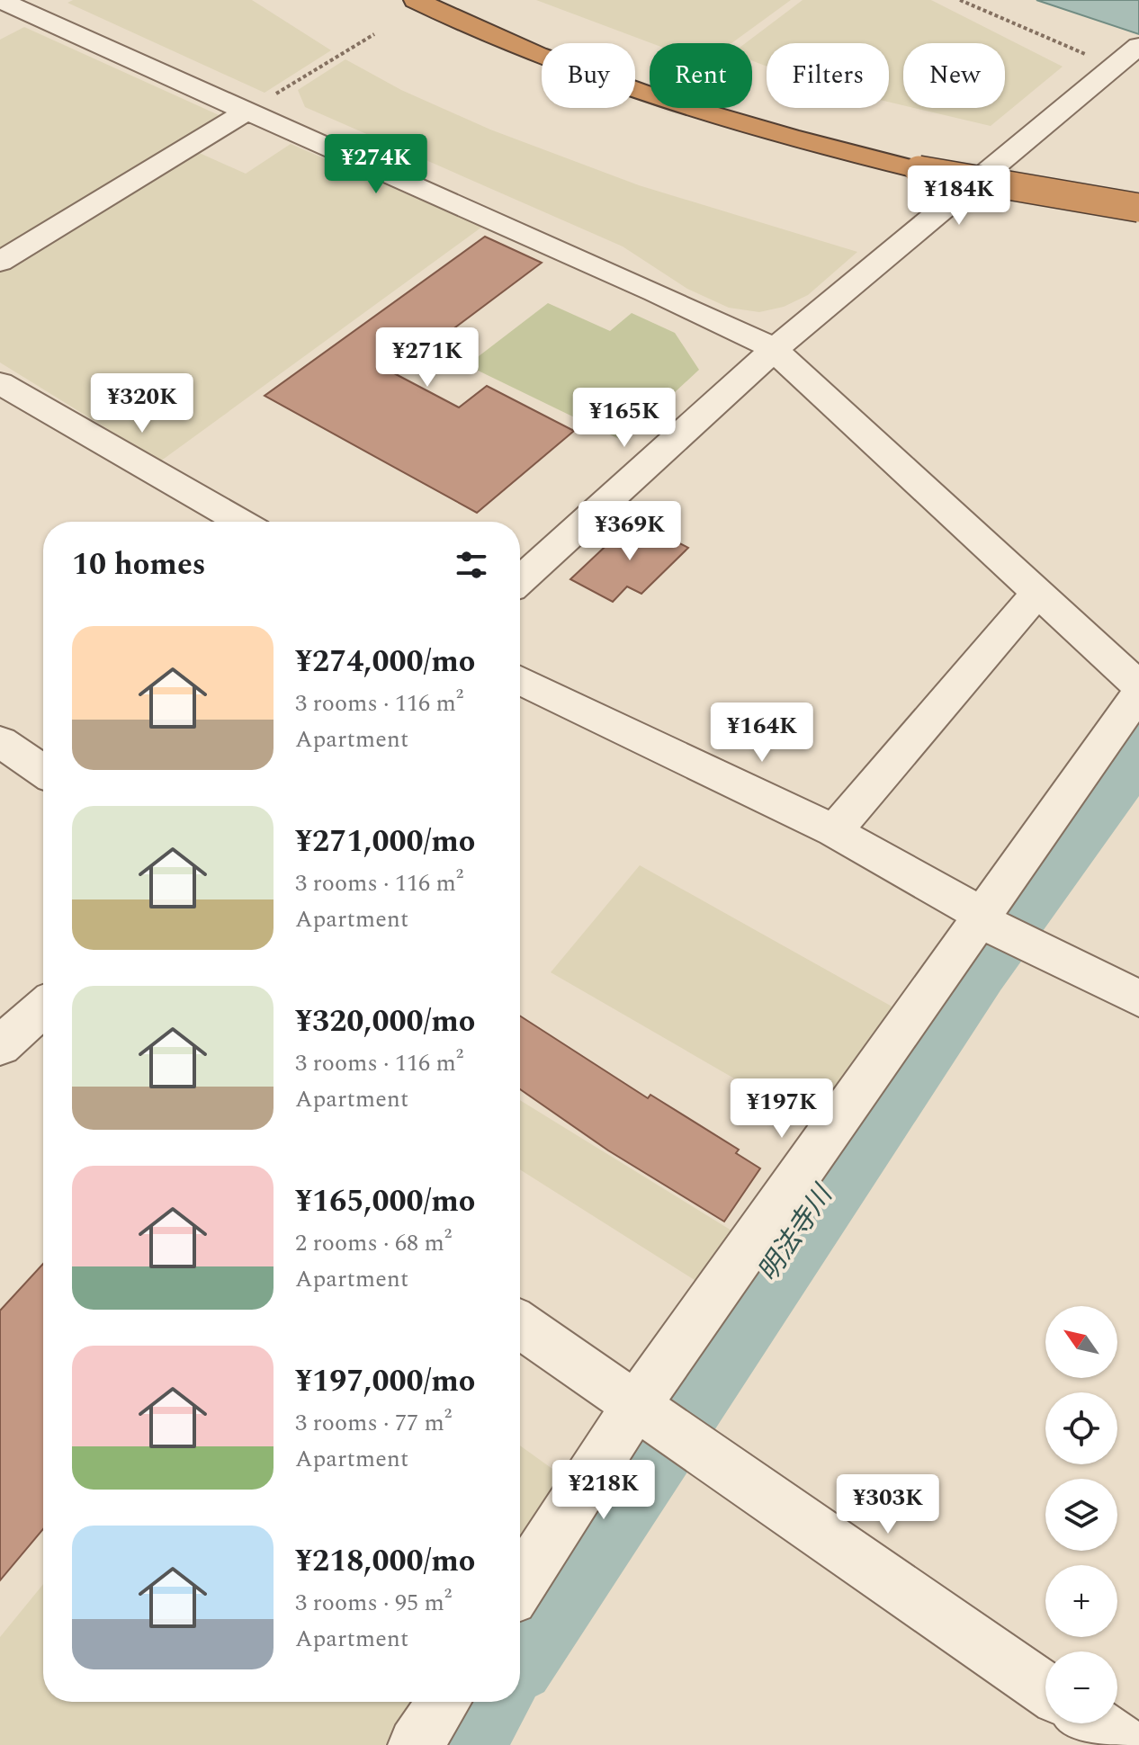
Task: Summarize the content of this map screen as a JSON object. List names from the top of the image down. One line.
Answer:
{"water":["明法寺川"],"north":"top left","page":{"chip":["Buy","Rent","Filters","New"],"price":["¥274K","¥184K","¥271K","¥320K","¥165K","¥369K","¥164K","¥197K","¥218K","¥303K"],"heading":"10 homes","list":[{"name":"¥274,000/mo","note":"3 rooms · 116 m² · Apartment"},{"name":"¥271,000/mo","note":"3 rooms · 116 m² · Apartment"},{"name":"¥320,000/mo","note":"3 rooms · 116 m² · Apartment"},{"name":"¥165,000/mo","note":"2 rooms · 68 m² · Apartment"},{"name":"¥197,000/mo","note":"3 rooms · 77 m² · Apartment"},{"name":"¥218,000/mo","note":"3 rooms · 95 m² · Apartment"}],"map_buttons":["+","−"]}}
